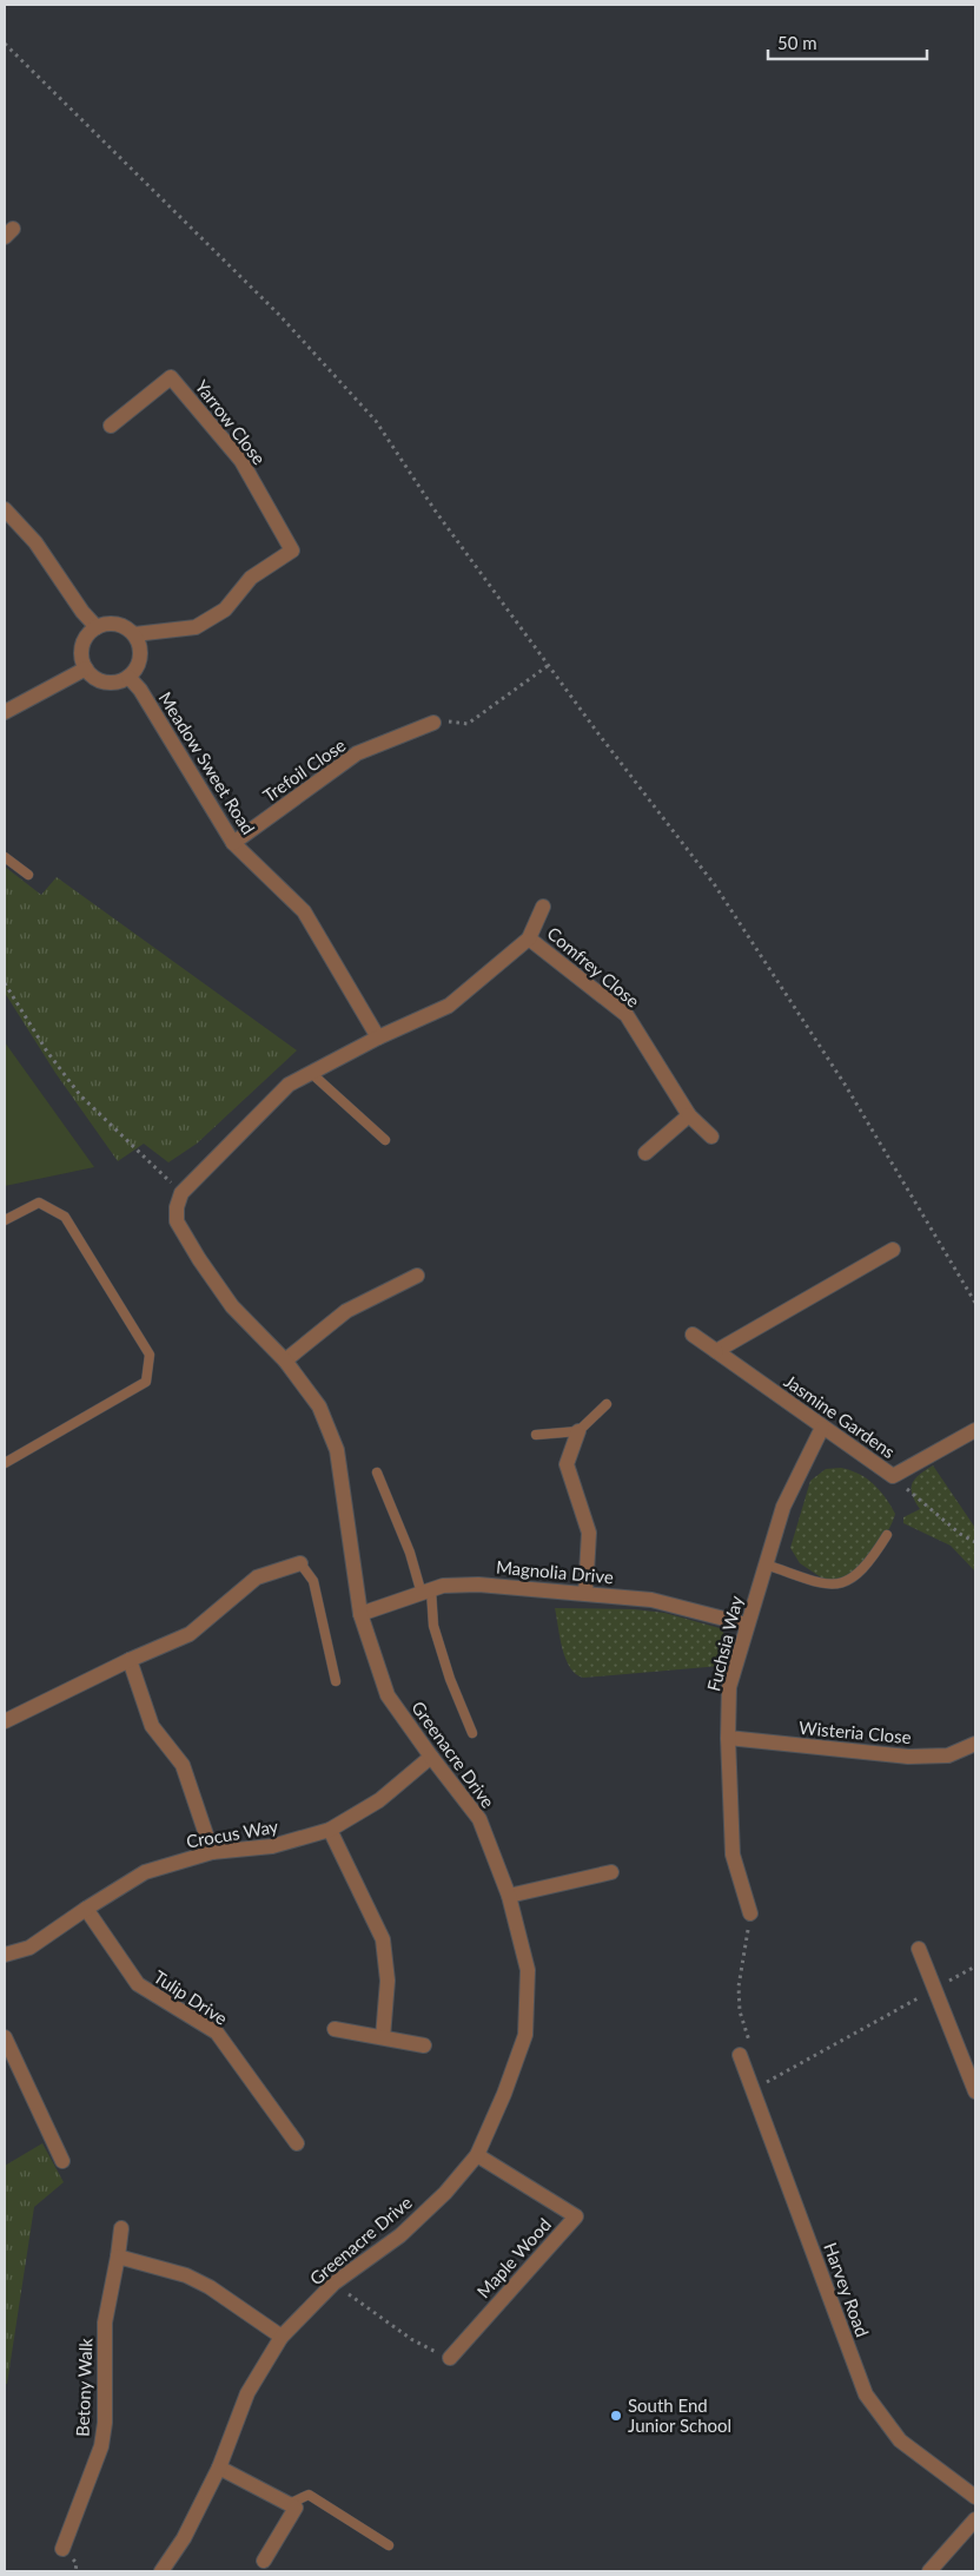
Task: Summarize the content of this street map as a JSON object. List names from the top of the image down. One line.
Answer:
{"streets":{"street":["Yarrow Close","Meadow Sweet Road","Trefoil Close","Comfrey Close","Jasmine Gardens","Magnolia Drive","Fuchsia Way","Wisteria Close","Greenacre Drive","Crocus Way","Tulip Drive","Maple Wood","Harvey Road","Betony Walk"]},"crossings":[["Yarrow Close","Meadow Sweet Road"],["Meadow Sweet Road","Trefoil Close"],["Jasmine Gardens","Fuchsia Way"],["Magnolia Drive","Fuchsia Way"],["Magnolia Drive","Greenacre Drive"],["Fuchsia Way","Wisteria Close"],["Greenacre Drive","Crocus Way"],["Greenacre Drive","Maple Wood"],["Crocus Way","Tulip Drive"]],"places":["South End Junior School"],"scale_bar":"50 m"}
